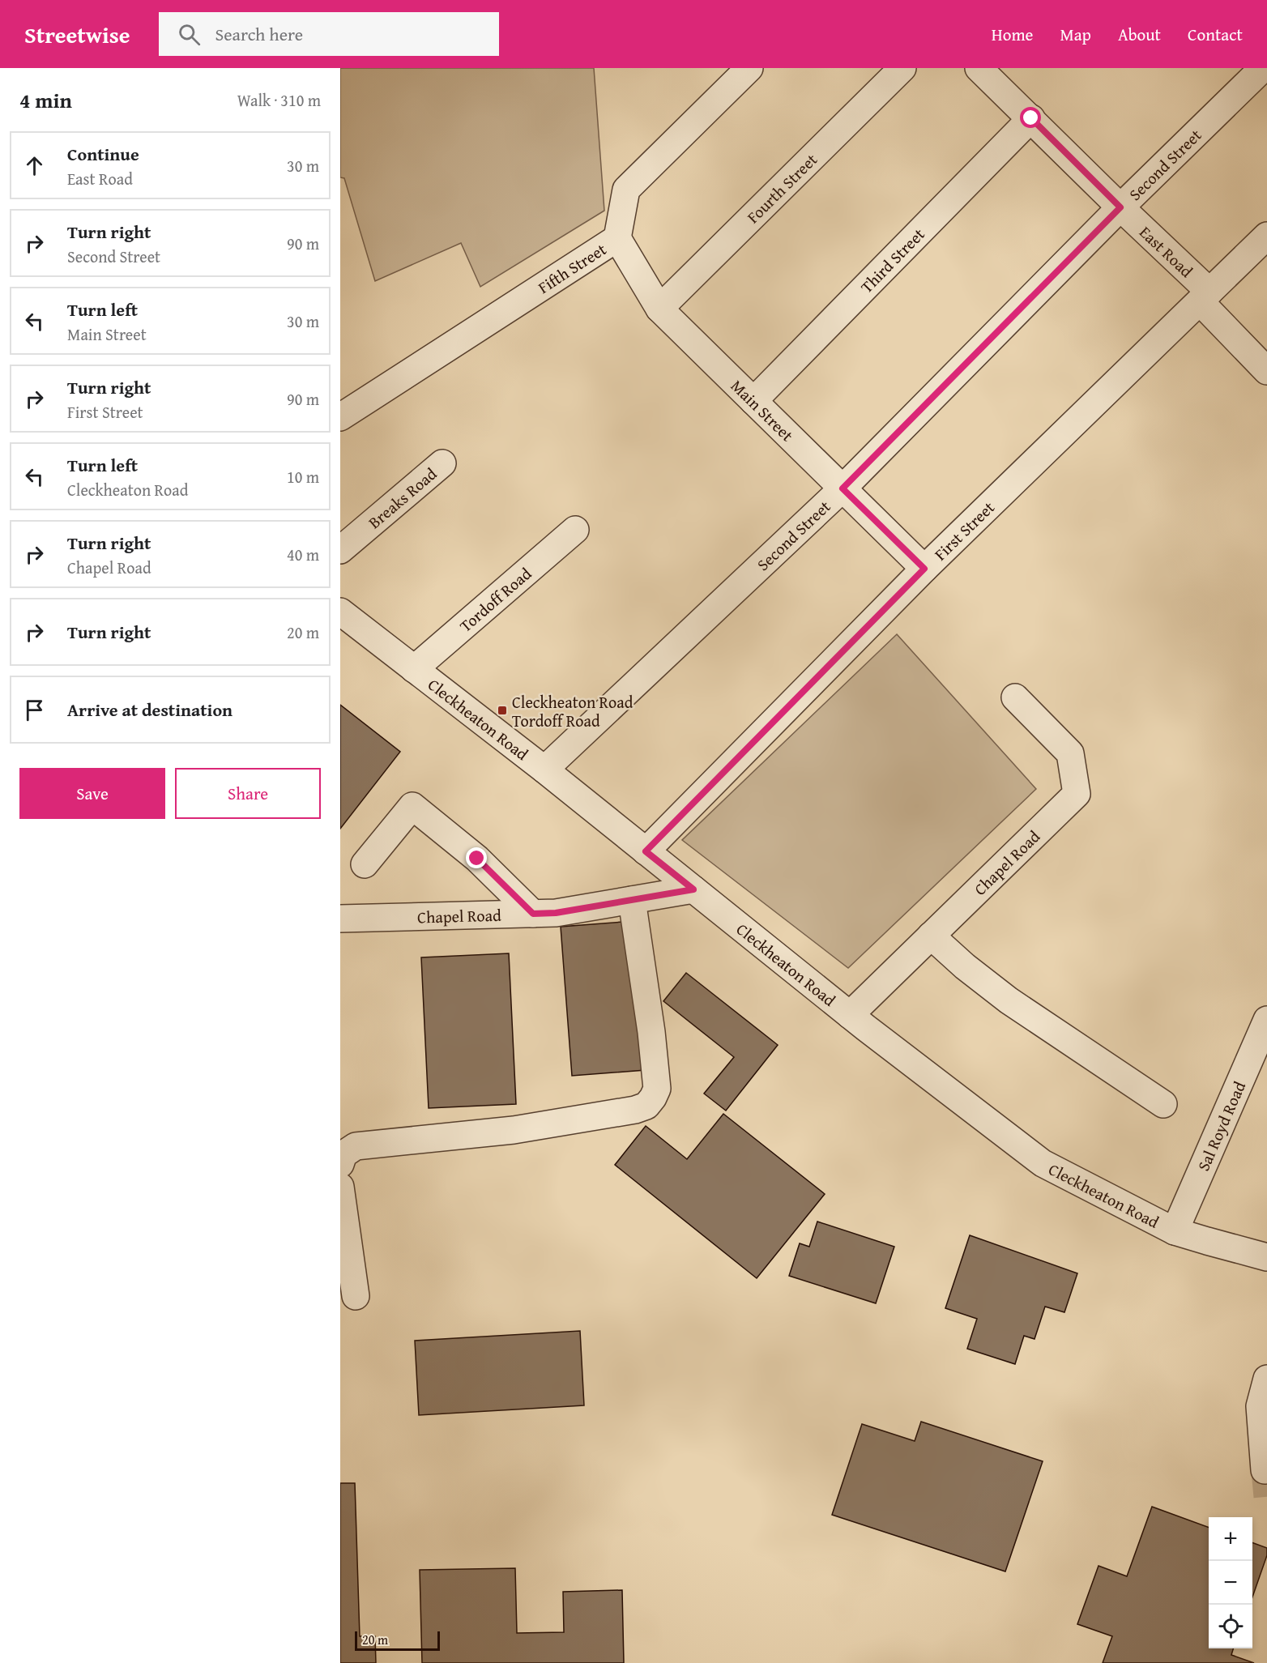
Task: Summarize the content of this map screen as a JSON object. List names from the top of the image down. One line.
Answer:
{"streets":{"street":["Second Street","Fourth Street","East Road","Third Street","Fifth Street","Main Street","Breaks Road","First Street","Tordoff Road","Cleckheaton Road","Chapel Road","Sal Royd Road"]},"crossings":[["Second Street","East Road"],["Second Street","Main Street"],["Second Street","Cleckheaton Road"],["Fourth Street","Main Street"],["East Road","Third Street"],["East Road","First Street"],["Third Street","Main Street"],["Fifth Street","Main Street"],["Main Street","First Street"],["First Street","Cleckheaton Road"],["Tordoff Road","Cleckheaton Road"],["Cleckheaton Road","Chapel Road"],["Cleckheaton Road","Sal Royd Road"]],"places":{"transit":["Cleckheaton Road Tordoff Road"]},"scale_bar":"20 m","page":{"header":"Streetwise","search":"Search here","nav":["Home","Map","About","Contact"],"heading":["4 min","Walk · 310 m"],"list":[["Continue","East Road","30 m"],["Turn right","Second Street","90 m"],["Turn left","Main Street","30 m"],["Turn right","First Street","90 m"],["Turn left","Cleckheaton Road","10 m"],["Turn right","Chapel Road","40 m"],["Turn right","20 m"],"Arrive at destination"],"buttons":["Save","Share"],"map_buttons":["+","−"],"scale":"20 m"}}
